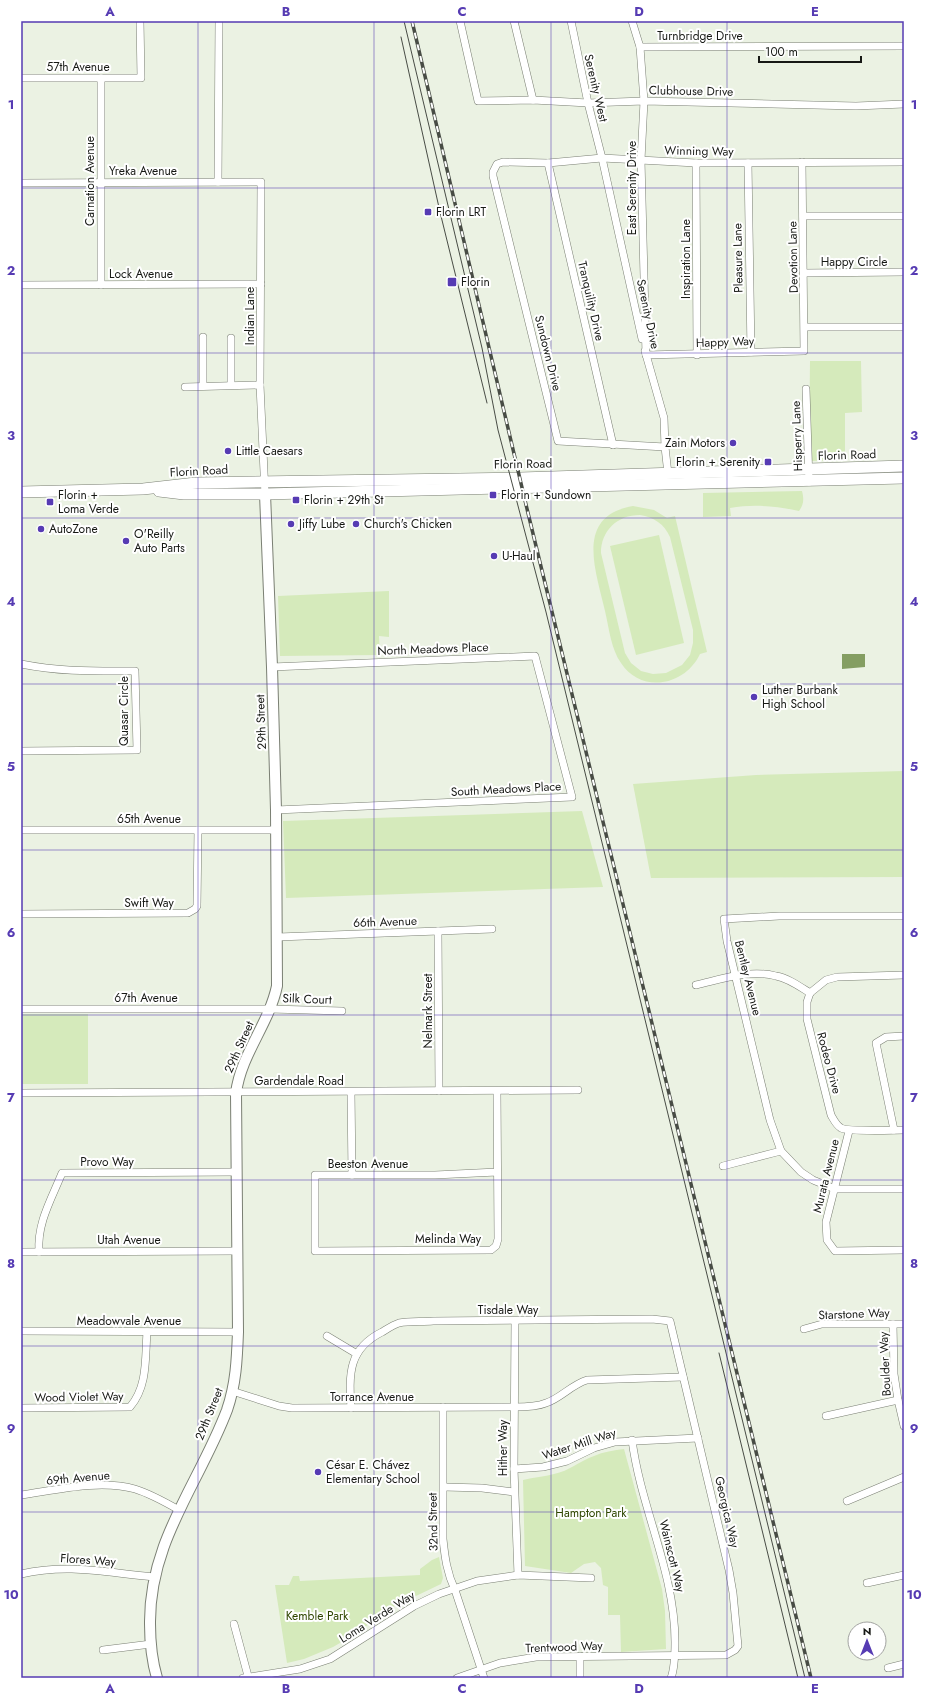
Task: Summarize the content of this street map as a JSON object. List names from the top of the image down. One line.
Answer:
{"streets":{"main road":["Florin Road"],"street":["Turnbridge Drive","57th Avenue","Serenity West","Clubhouse Drive","Winning Way","Yreka Avenue","Carnation Avenue","East Serenity Drive","Devotion Lane","Pleasure Lane","Inspiration Lane","Happy Circle","Lock Avenue","Tranquility Drive","Serenity Drive","Indian Lane","Happy Way","Sundown Drive","Hisperry Lane","North Meadows Place","Quasar Circle","29th Street","South Meadows Place","65th Avenue","Swift Way","66th Avenue","Bentley Avenue","67th Avenue","Silk Court","Nelmark Street","Rodeo Drive","Gardendale Road","Provo Way","Beeston Avenue","Murata Avenue","Melinda Way","Utah Avenue","Tisdale Way","Starstone Way","Meadowvale Avenue","Boulder Way","Wood Violet Way","Torrance Avenue","Water Mill Way","Hither Way","69th Avenue","Georgica Way","32nd Street","Wainscott Way","Flores Way","Loma Verde Way","Trentwood Way"]},"crossings":[["Turnbridge Drive","East Serenity Drive"],["57th Avenue","Carnation Avenue"],["Serenity West","Clubhouse Drive"],["Serenity West","Winning Way"],["Serenity West","Serenity Drive"],["Clubhouse Drive","East Serenity Drive"],["Winning Way","East Serenity Drive"],["Winning Way","Devotion Lane"],["Winning Way","Pleasure Lane"],["Winning Way","Inspiration Lane"],["Winning Way","Tranquility Drive"],["Winning Way","Serenity Drive"],["Winning Way","Sundown Drive"],["Yreka Avenue","Carnation Avenue"],["Yreka Avenue","Indian Lane"],["Carnation Avenue","Lock Avenue"],["East Serenity Drive","Serenity Drive"],["East Serenity Drive","Happy Way"],["Devotion Lane","Happy Circle"],["Devotion Lane","Happy Way"],["Pleasure Lane","Happy Way"],["Inspiration Lane","Happy Way"],["Lock Avenue","Indian Lane"],["Tranquility Drive","Sundown Drive"],["Serenity Drive","Happy Way"],["Serenity Drive","Sundown Drive"],["Serenity Drive","Florin Road"],["Indian Lane","Florin Road"],["Indian Lane","29th Street"],["Hisperry Lane","Florin Road"],["Florin Road","29th Street"],["North Meadows Place","29th Street"],["North Meadows Place","South Meadows Place"],["29th Street","South Meadows Place"],["29th Street","65th Avenue"],["29th Street","66th Avenue"],["29th Street","67th Avenue"],["29th Street","Silk Court"],["29th Street","Gardendale Road"],["29th Street","Provo Way"],["29th Street","Utah Avenue"],["29th Street","Meadowvale Avenue"],["29th Street","Torrance Avenue"],["29th Street","69th Avenue"],["29th Street","Flores Way"],["65th Avenue","Swift Way"],["66th Avenue","Nelmark Street"],["Bentley Avenue","Murata Avenue"],["67th Avenue","Silk Court"],["Nelmark Street","Gardendale Road"],["Rodeo Drive","Murata Avenue"],["Gardendale Road","Melinda Way"],["Provo Way","Utah Avenue"],["Beeston Avenue","Melinda Way"],["Tisdale Way","Torrance Avenue"],["Tisdale Way","Hither Way"],["Tisdale Way","Georgica Way"],["Starstone Way","Boulder Way"],["Meadowvale Avenue","Wood Violet Way"],["Torrance Avenue","Hither Way"],["Torrance Avenue","Georgica Way"],["Torrance Avenue","32nd Street"],["Water Mill Way","Hither Way"],["Water Mill Way","Georgica Way"],["Water Mill Way","Wainscott Way"],["Hither Way","Loma Verde Way"],["Georgica Way","Wainscott Way"],["Georgica Way","Trentwood Way"],["32nd Street","Loma Verde Way"],["32nd Street","Trentwood Way"],["Wainscott Way","Trentwood Way"]],"parks":["Hampton Park","Kemble Park"],"places":{"transit":["Florin LRT","Florin","Florin + Serenity","Florin + Sundown","Florin + 29th St","Florin + Loma Verde"],"other":["Zain Motors","Little Caesars","Jiffy Lube","Church's Chicken","AutoZone","O'Reilly Auto Parts","U-Haul","Luther Burbank High School","César E. Chávez Elementary School"]},"scale_bar":"100 m","north":"top","grid":{"columns":["A","B","C","D","E"],"rows":["1","2","3","4","5","6","7","8","9","10"]}}
